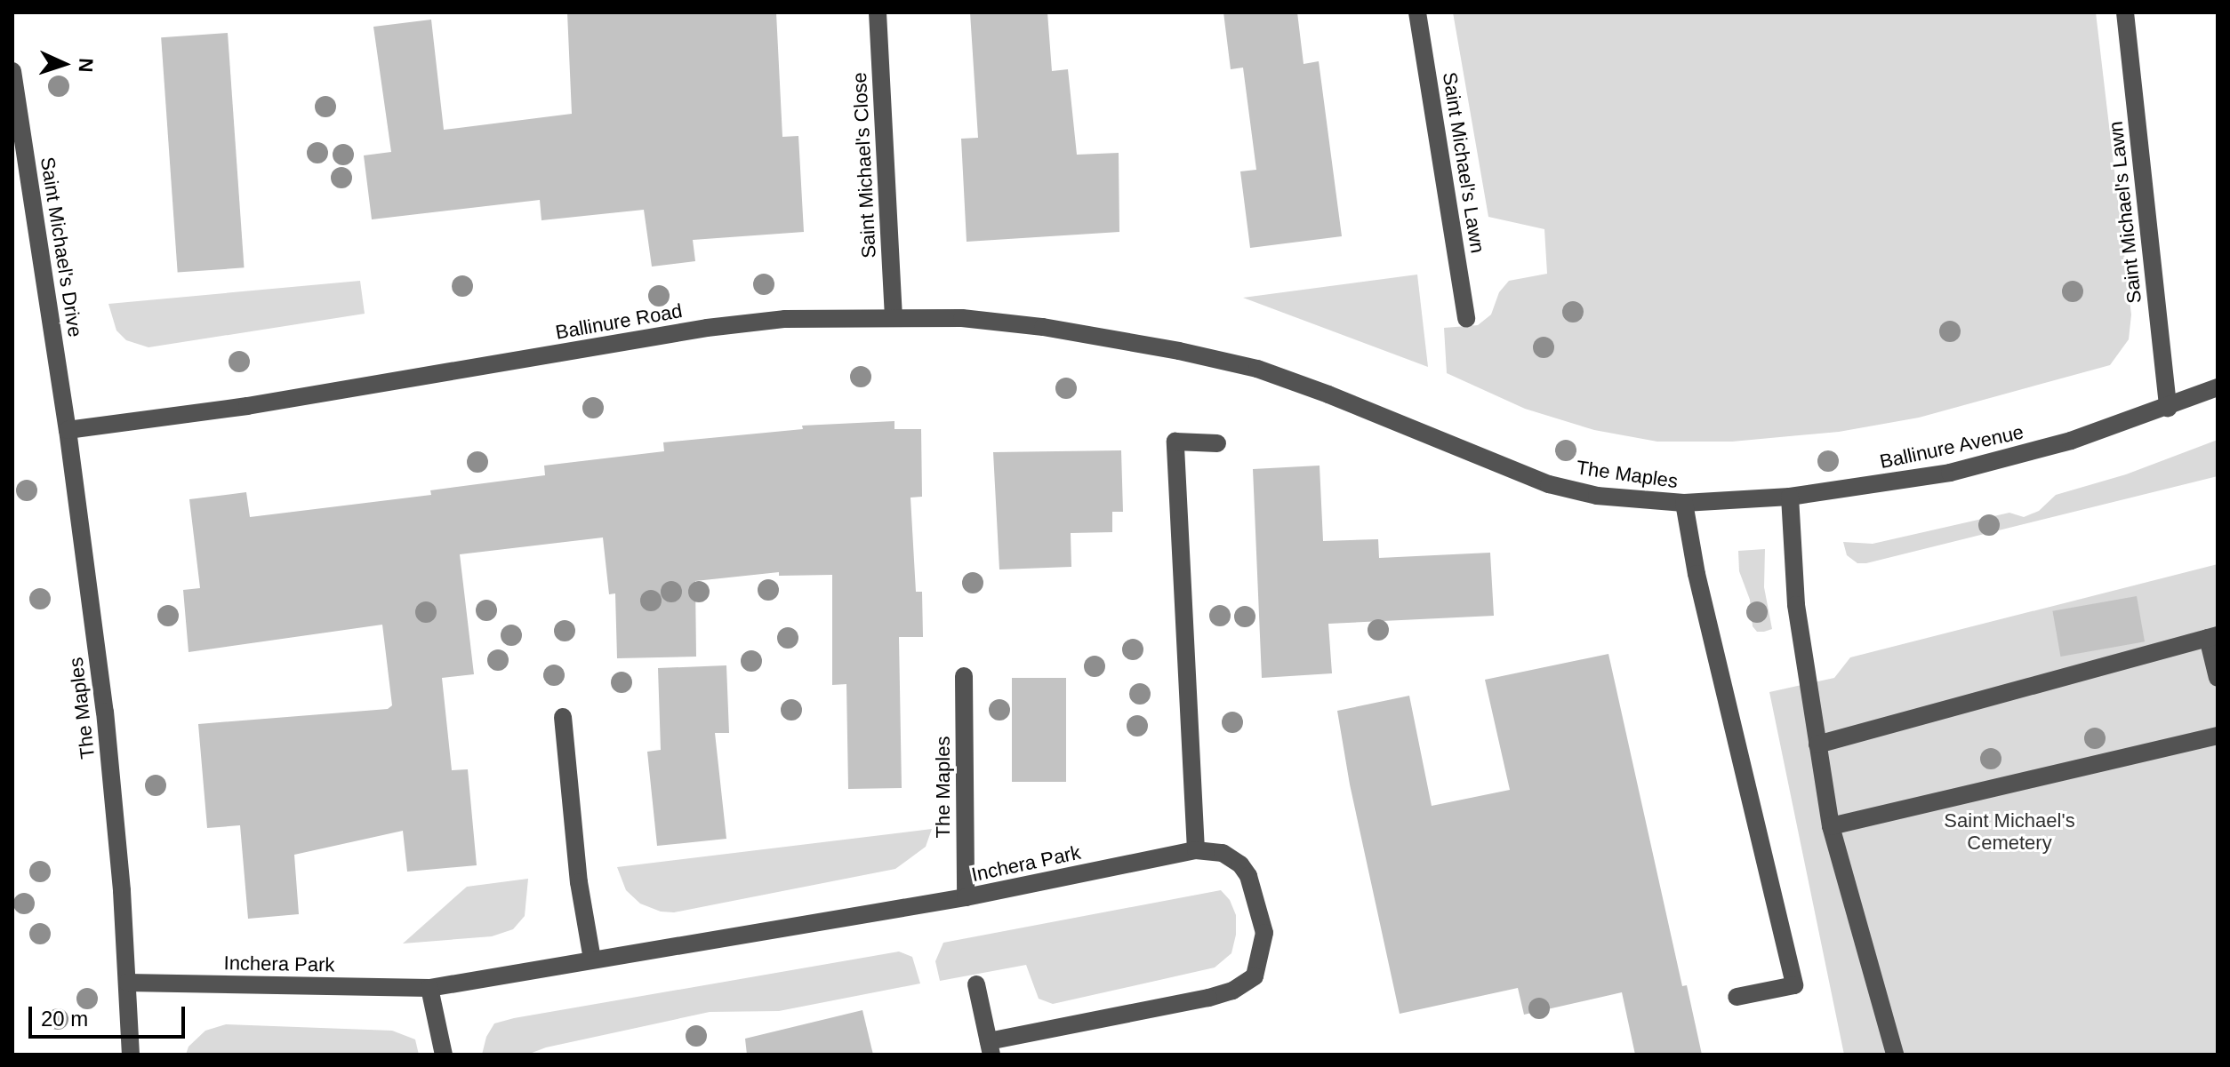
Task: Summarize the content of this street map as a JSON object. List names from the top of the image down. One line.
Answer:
{"streets":{"street":["Saint Michael's Lawn","Saint Michael's Close","Saint Michael's Drive","Ballinure Road","Ballinure Avenue","The Maples","Inchera Park"]},"crossings":[["Saint Michael's Lawn","Ballinure Avenue"],["Saint Michael's Close","Ballinure Road"],["Saint Michael's Drive","Ballinure Road"],["Saint Michael's Drive","The Maples"],["Ballinure Road","The Maples"],["Ballinure Avenue","The Maples"],["The Maples","Inchera Park"]],"parks":["Saint Michael's Cemetery"],"scale_bar":"20 m","north":"right"}
